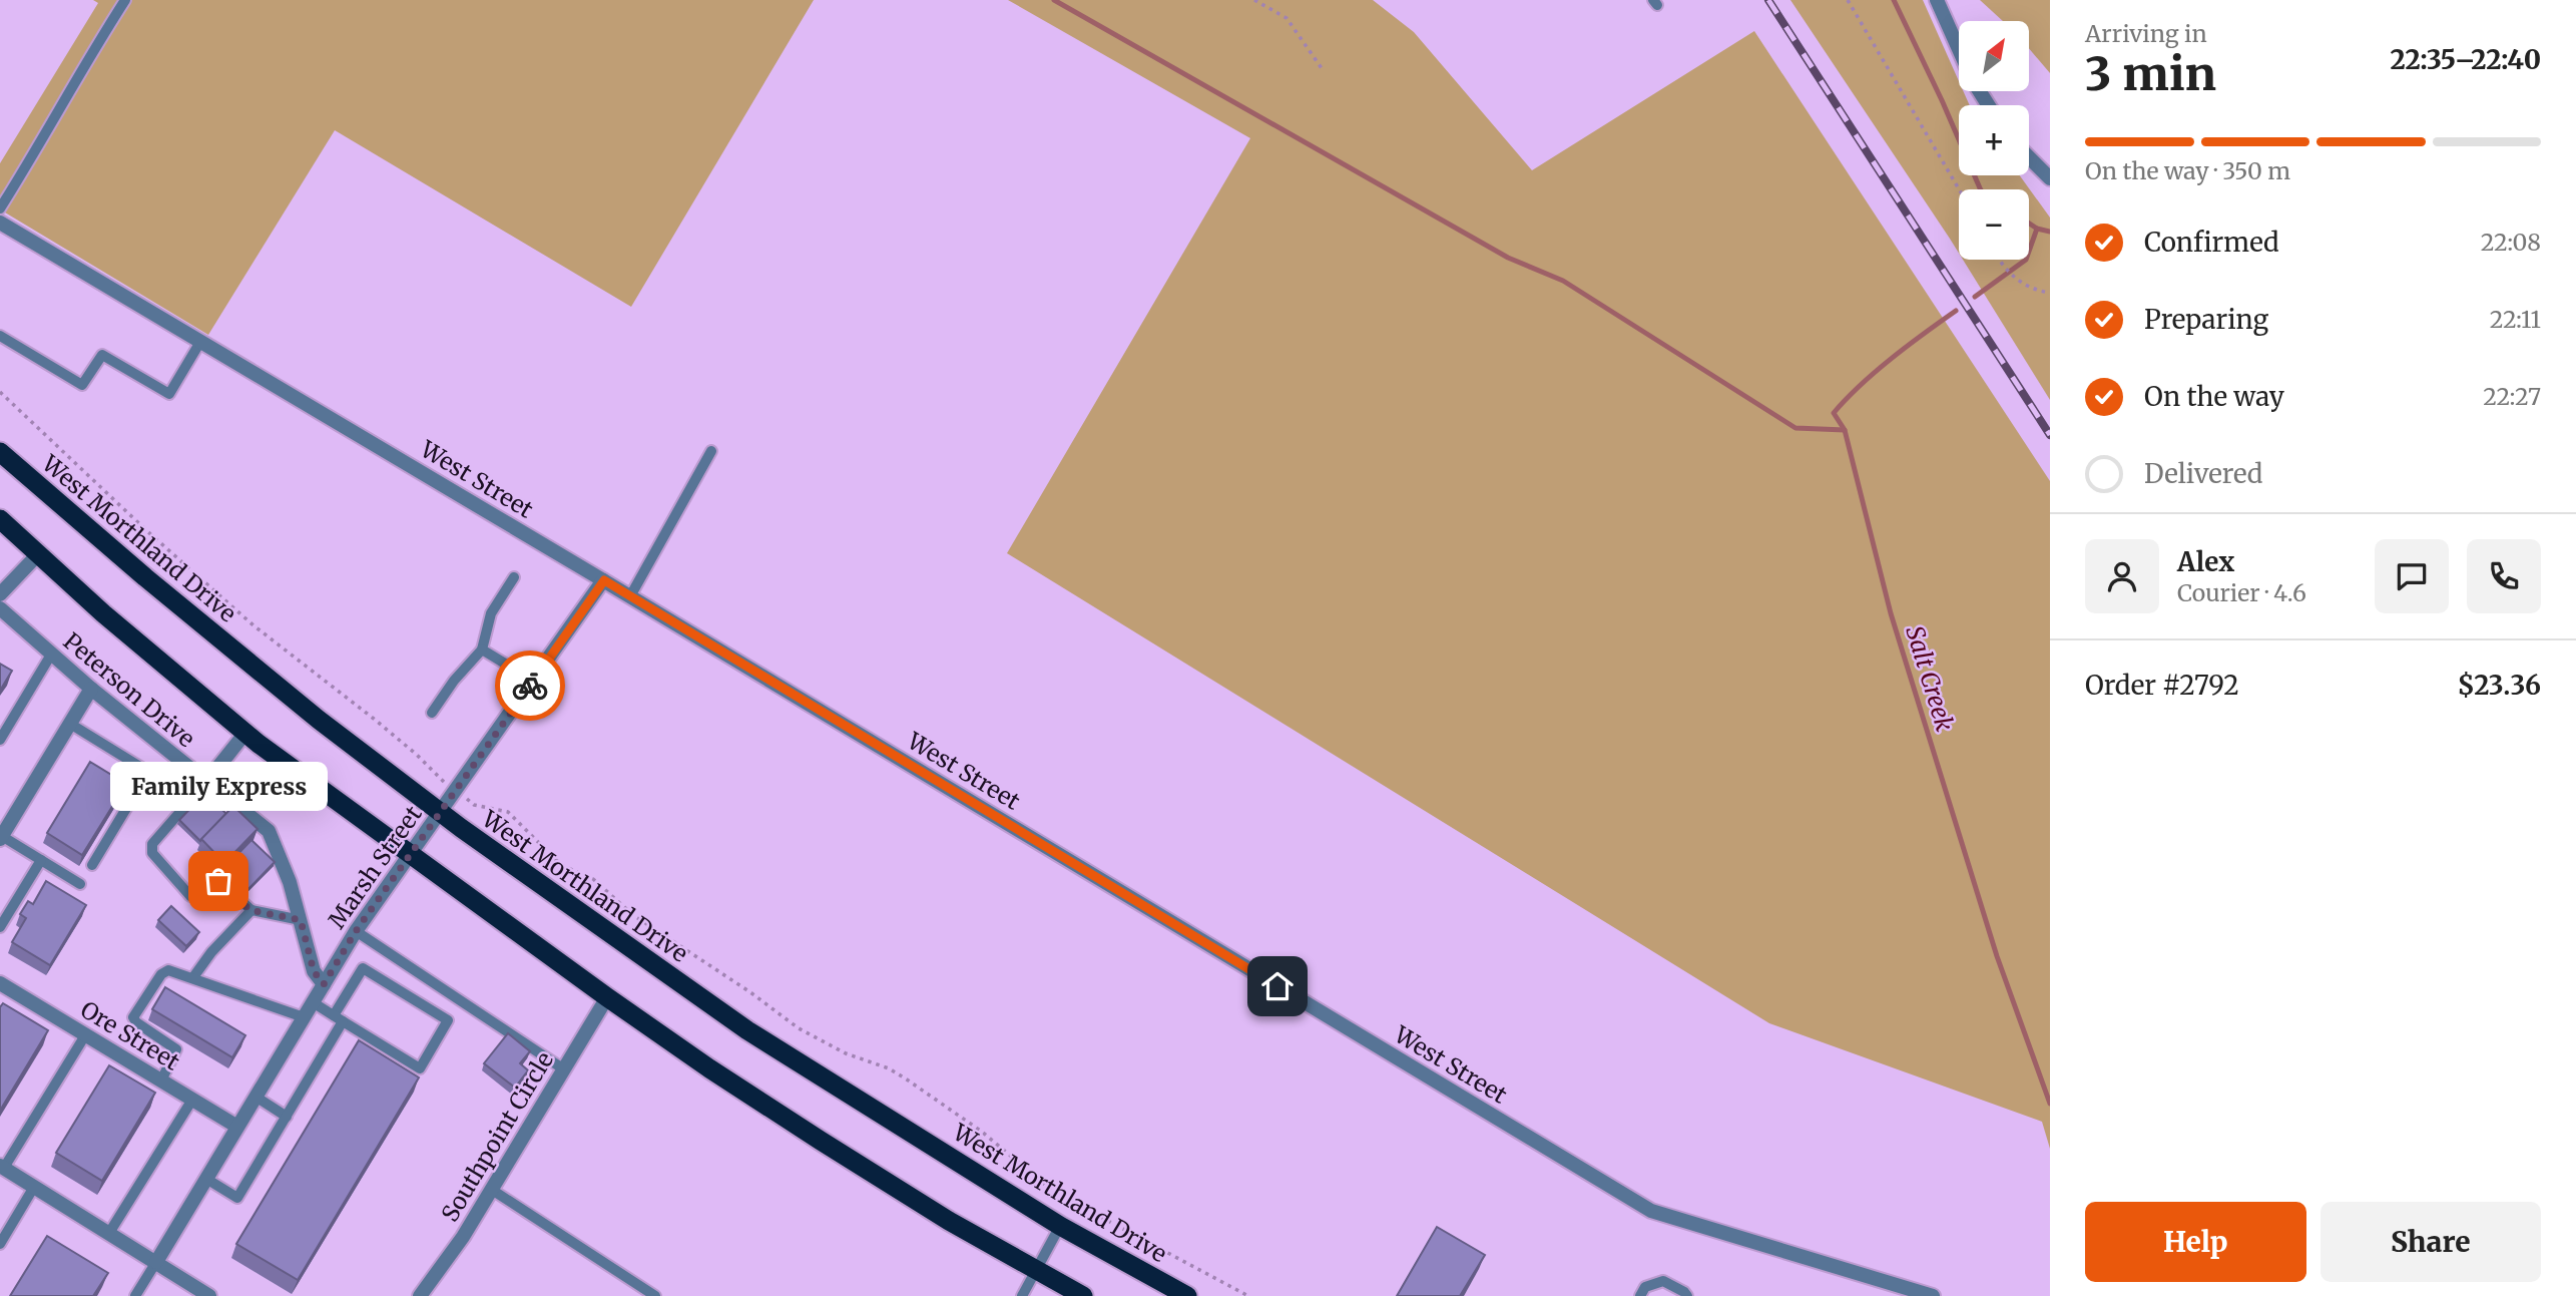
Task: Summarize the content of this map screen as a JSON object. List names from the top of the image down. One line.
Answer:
{"streets":{"highway":["West Morthland Drive"],"street":["West Street","Peterson Drive","Marsh Street","Ore Street","Southpoint Circle"]},"crossings":[["West Street","Marsh Street"],["West Morthland Drive","Marsh Street"],["Peterson Drive","Marsh Street"],["Marsh Street","Ore Street"]],"water":["Salt Creek"],"places":["Family Express"],"north":"top right","page":{"heading":["3 min","Arriving in","22:35–22:40"],"panel":["Alex","Courier · 4.6","Order #2792","$23.36"],"map_buttons":["+","−"],"bar":"On the way · 350 m","list":[["Confirmed","22:08"],["Preparing","22:11"],["On the way","22:27"],"Delivered"],"bubble":"Family Express","buttons":["Help","Share"]}}
